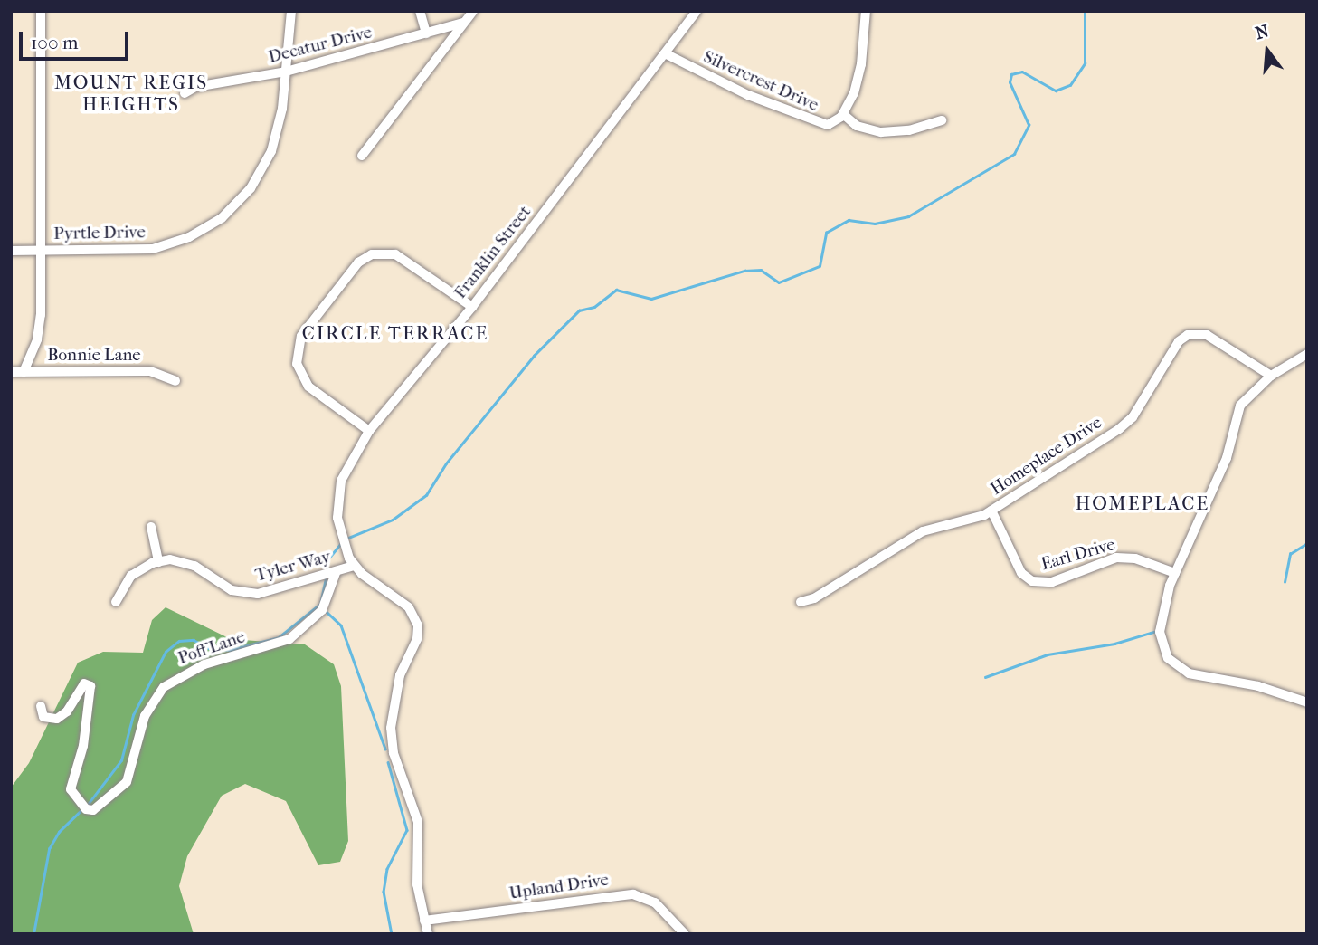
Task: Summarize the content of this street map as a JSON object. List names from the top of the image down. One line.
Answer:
{"streets":{"street":["Decatur Drive","Silvercrest Drive","Pyrtle Drive","Franklin Street","Bonnie Lane","Homeplace Drive","Earl Drive","Tyler Way","Poff Lane","Upland Drive"]},"crossings":[["Decatur Drive","Pyrtle Drive"],["Silvercrest Drive","Franklin Street"],["Franklin Street","Tyler Way"],["Franklin Street","Upland Drive"],["Homeplace Drive","Earl Drive"],["Tyler Way","Poff Lane"]],"districts":["MOUNT REGIS HEIGHTS","CIRCLE TERRACE","HOMEPLACE"],"scale_bar":"100 m","north":"top"}
